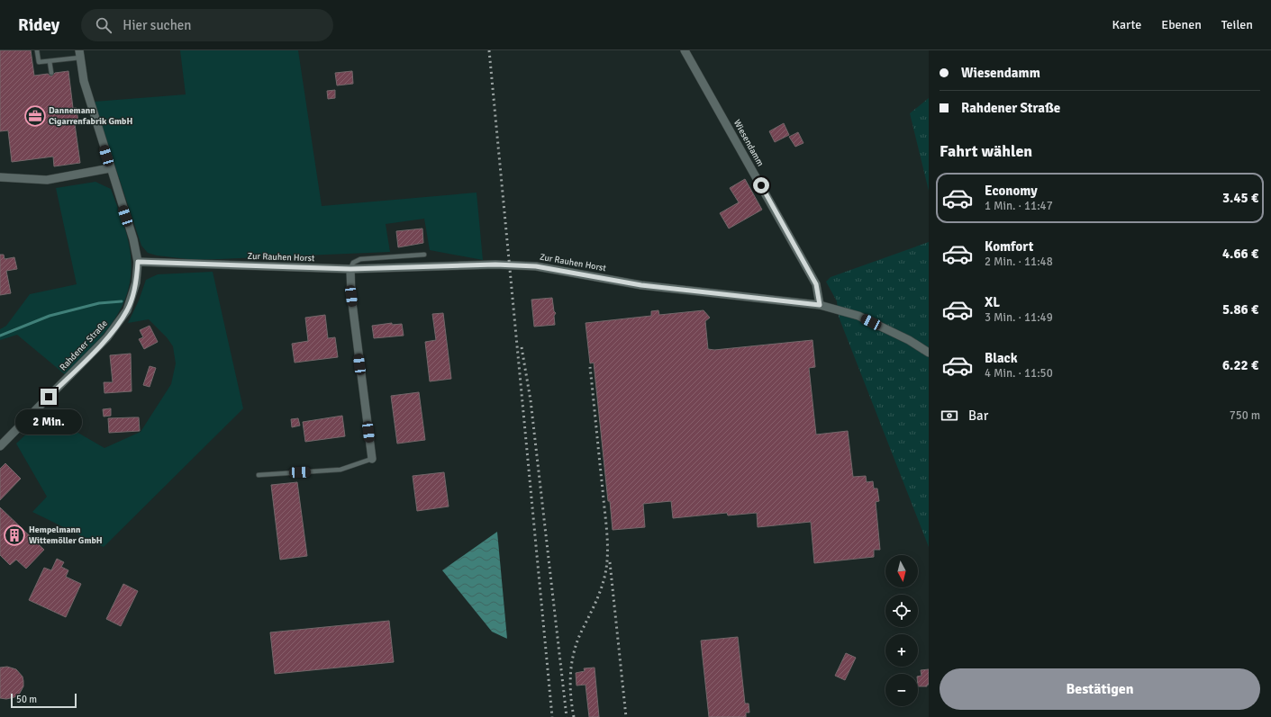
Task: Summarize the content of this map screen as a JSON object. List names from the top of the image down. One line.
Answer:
{"streets":{"street":["Wiesendamm","Zur Rauhen Horst","Rahdener Straße"]},"crossings":[["Wiesendamm","Zur Rauhen Horst"],["Zur Rauhen Horst","Rahdener Straße"]],"places":{"office":["Dannemann Cigarrenfabrik GmbH"],"building":["Hempelmann Wittemöller GmbH"]},"scale_bar":"50 m","north":"bottom","page":{"header":"Ridey","search":"Hier suchen","nav":["Karte","Ebenen","Teilen"],"banner":["Wiesendamm","Rahdener Straße"],"heading":"Fahrt wählen","list":[{"name":"Economy","note":"1 Min. · 11:47","value":"3.45 €"},{"name":"Komfort","note":"2 Min. · 11:48","value":"4.66 €"},{"name":"XL","note":"3 Min. · 11:49","value":"5.86 €"},{"name":"Black","note":"4 Min. · 11:50","value":"6.22 €"}],"pay":["Bar","750 m"],"bubble":"2 Min.","map_buttons":["+","−"],"buttons":"Bestätigen","scale":"50 m"}}
